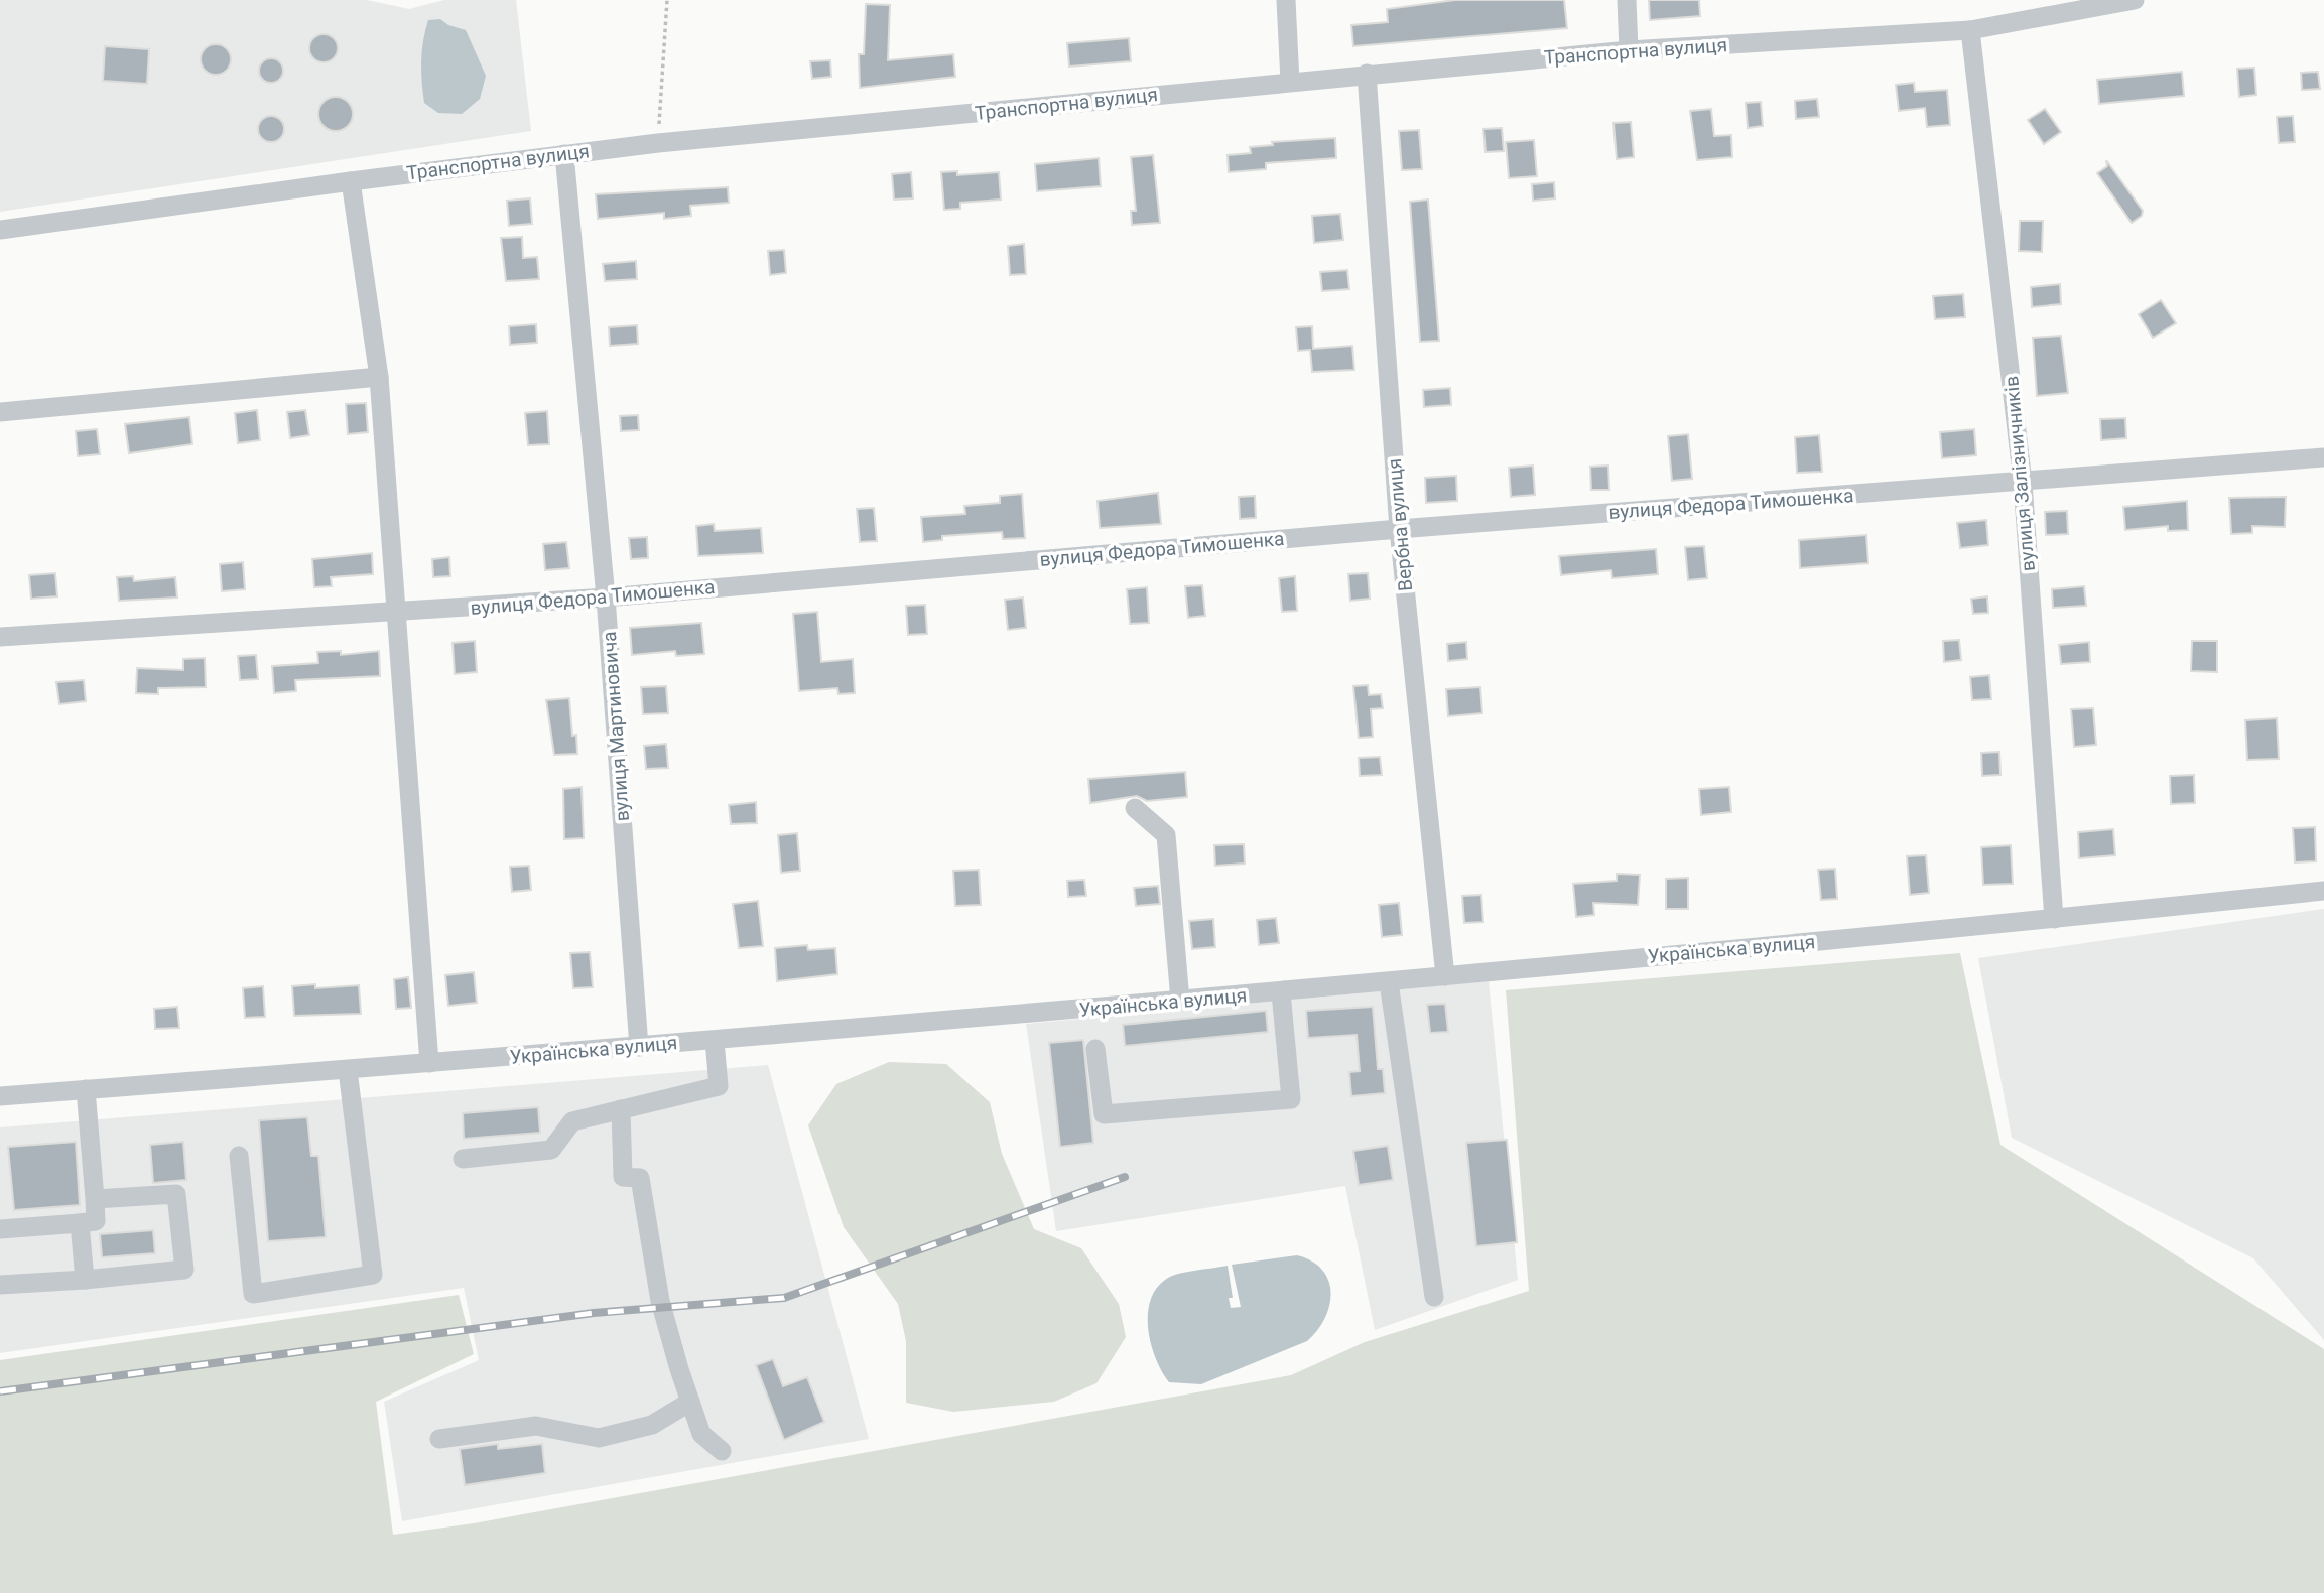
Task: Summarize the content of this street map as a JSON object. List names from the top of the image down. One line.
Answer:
{"streets":{"street":["Транспортна вулиця","вулиця Залізничників","вулиця Федора Тимошенка","Вербна вулиця","вулиця Мартиновича","Українська вулиця"]},"crossings":[["Транспортна вулиця","вулиця Залізничників"],["Транспортна вулиця","Вербна вулиця"],["Транспортна вулиця","вулиця Мартиновича"],["вулиця Залізничників","вулиця Федора Тимошенка"],["вулиця Залізничників","Українська вулиця"],["вулиця Федора Тимошенка","Вербна вулиця"],["вулиця Федора Тимошенка","вулиця Мартиновича"],["Вербна вулиця","Українська вулиця"],["вулиця Мартиновича","Українська вулиця"]]}
